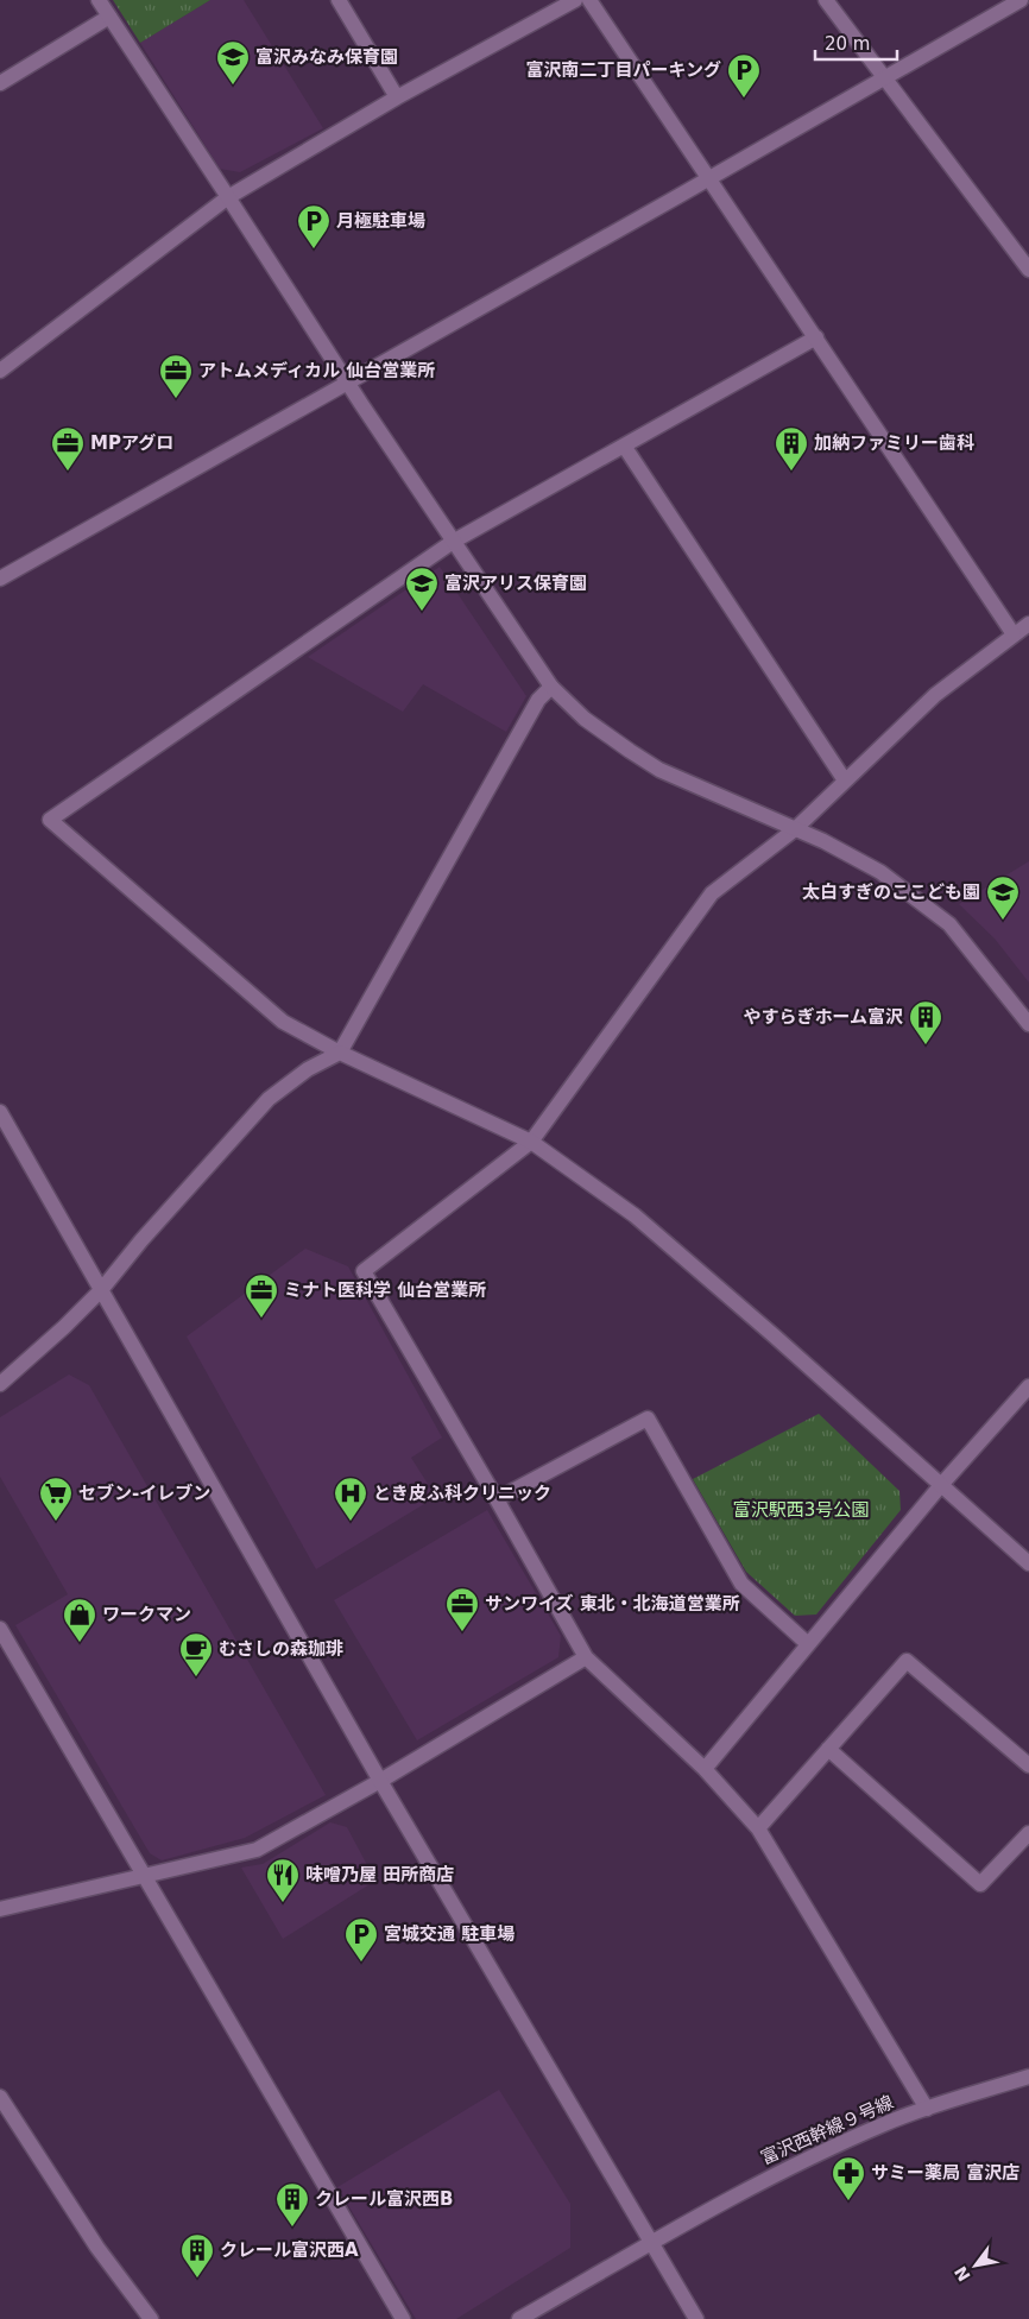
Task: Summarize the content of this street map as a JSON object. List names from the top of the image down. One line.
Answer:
{"streets":{"street":["富沢西幹線９号線"]},"parks":["富沢駅西3号公園"],"places":{"school or university":["富沢みなみ保育園","富沢アリス保育園","太白すぎのここども園"],"parking":["富沢南二丁目パーキング","月極駐車場","宮城交通 駐車場"],"office":["アトムメディカル 仙台営業所","MPアグロ","ミナト医科学 仙台営業所","サンワイズ 東北・北海道営業所"],"building":["加納ファミリー歯科","やすらぎホーム富沢","クレール富沢西B","クレール富沢西A"],"supermarket":["セブン-イレブン"],"hospital":["とき皮ふ科クリニック"],"shop":["ワークマン"],"cafe":["むさしの森珈琲"],"restaurant":["味噌乃屋 田所商店"],"pharmacy":["サミー薬局 富沢店"]},"scale_bar":"20 m","north":"bottom left"}
